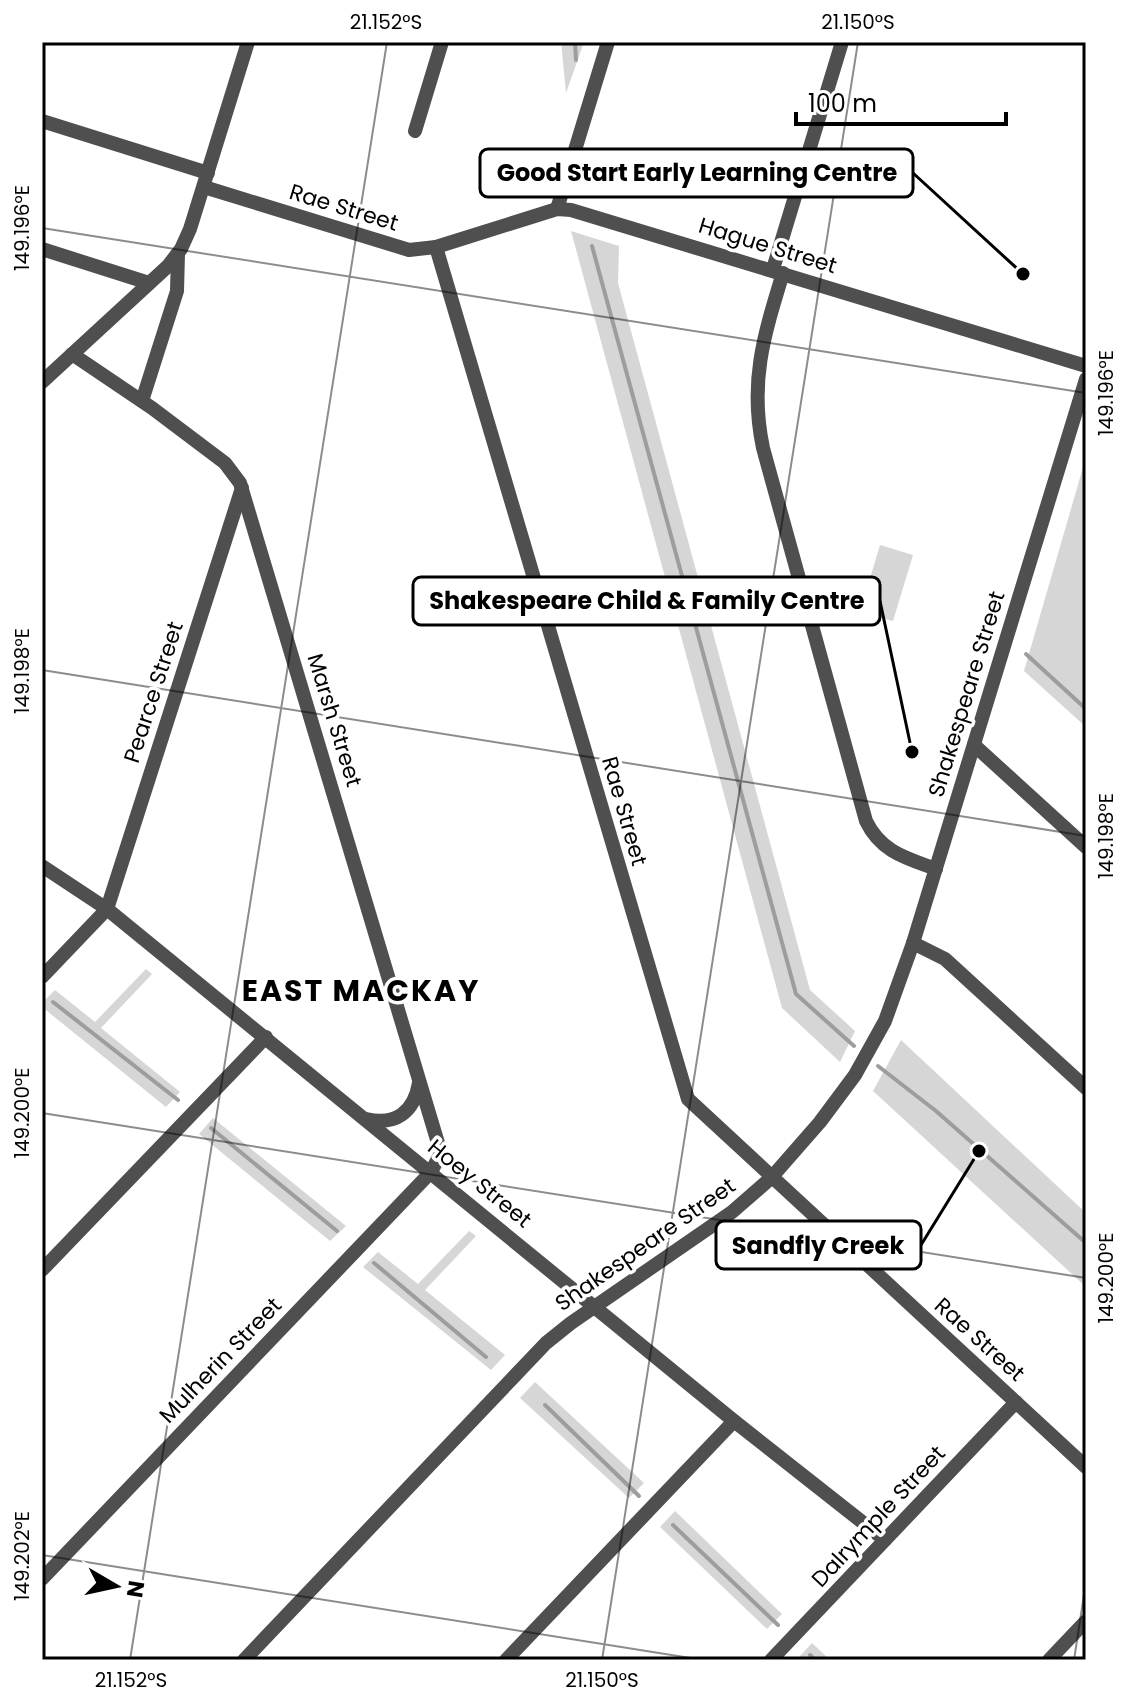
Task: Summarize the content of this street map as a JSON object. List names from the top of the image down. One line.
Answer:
{"streets":{"street":["Rae Street","Hague Street","Pearce Street","Shakespeare Street","Marsh Street","Hoey Street","Mulherin Street","Dalrymple Street"]},"crossings":[["Rae Street","Hague Street"],["Rae Street","Shakespeare Street"],["Rae Street","Dalrymple Street"],["Pearce Street","Marsh Street"],["Pearce Street","Hoey Street"],["Shakespeare Street","Hoey Street"],["Marsh Street","Hoey Street"],["Marsh Street","Mulherin Street"],["Hoey Street","Mulherin Street"],["Hoey Street","Dalrymple Street"]],"districts":["EAST MACKAY"],"places":["Good Start Early Learning Centre","Shakespeare Child & Family Centre","Sandfly Creek"],"scale_bar":"100 m","north":"right","coordinates":["21.152°S","21.150°S","149.196°E","149.198°E","149.200°E","149.202°E"]}
